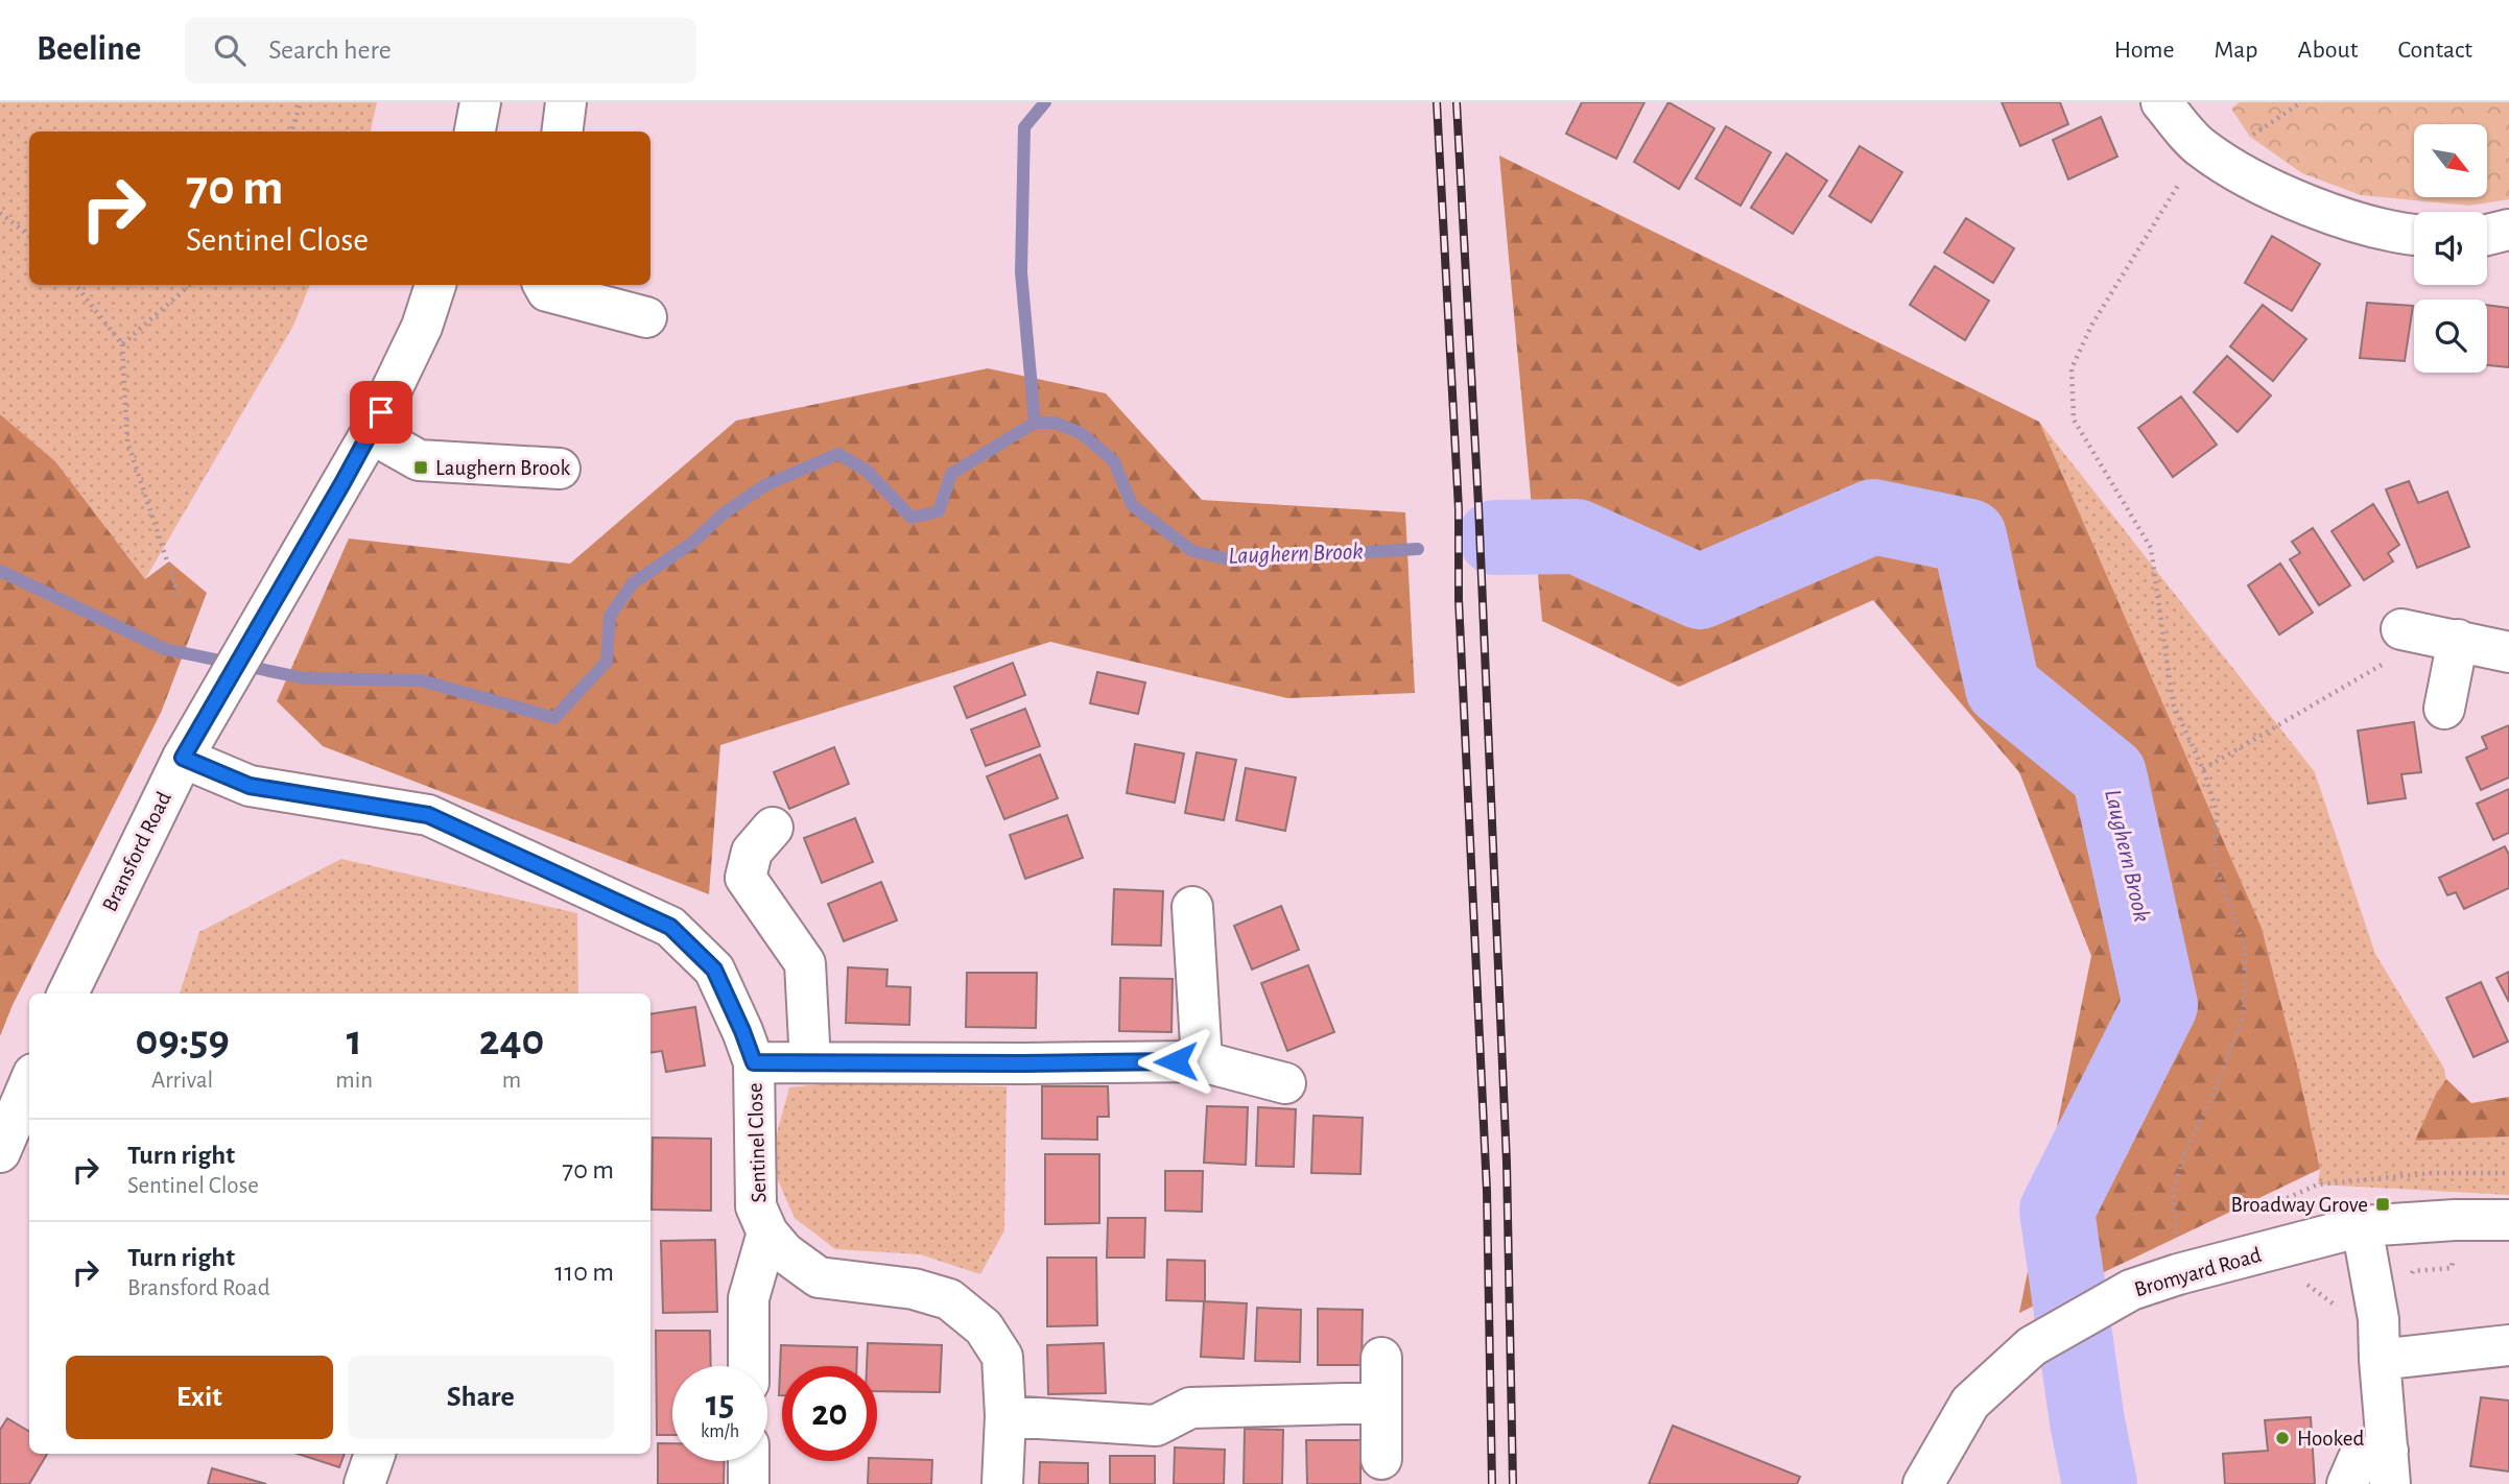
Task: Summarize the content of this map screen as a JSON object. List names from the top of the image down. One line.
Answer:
{"streets":{"street":["Bransford Road","Sentinel Close","Bromyard Road"]},"crossings":[["Bransford Road","Sentinel Close"]],"water":["Laughern Brook"],"places":{"transit":["Laughern Brook","Broadway Grove"],"other":["Hooked"]},"north":"bottom right","page":{"header":"Beeline","search":"Search here","nav":["Home","Map","About","Contact"],"turn":["70 m","Sentinel Close"],"eta":["09:59","Arrival","1","min","240","m"],"list":[{"name":"Turn right","note":"Sentinel Close","value":"70 m"},{"name":"Turn right","note":"Bransford Road","value":"110 m"}],"buttons":["Exit","Share"],"speed":"15 km/h","limit":"20"}}
